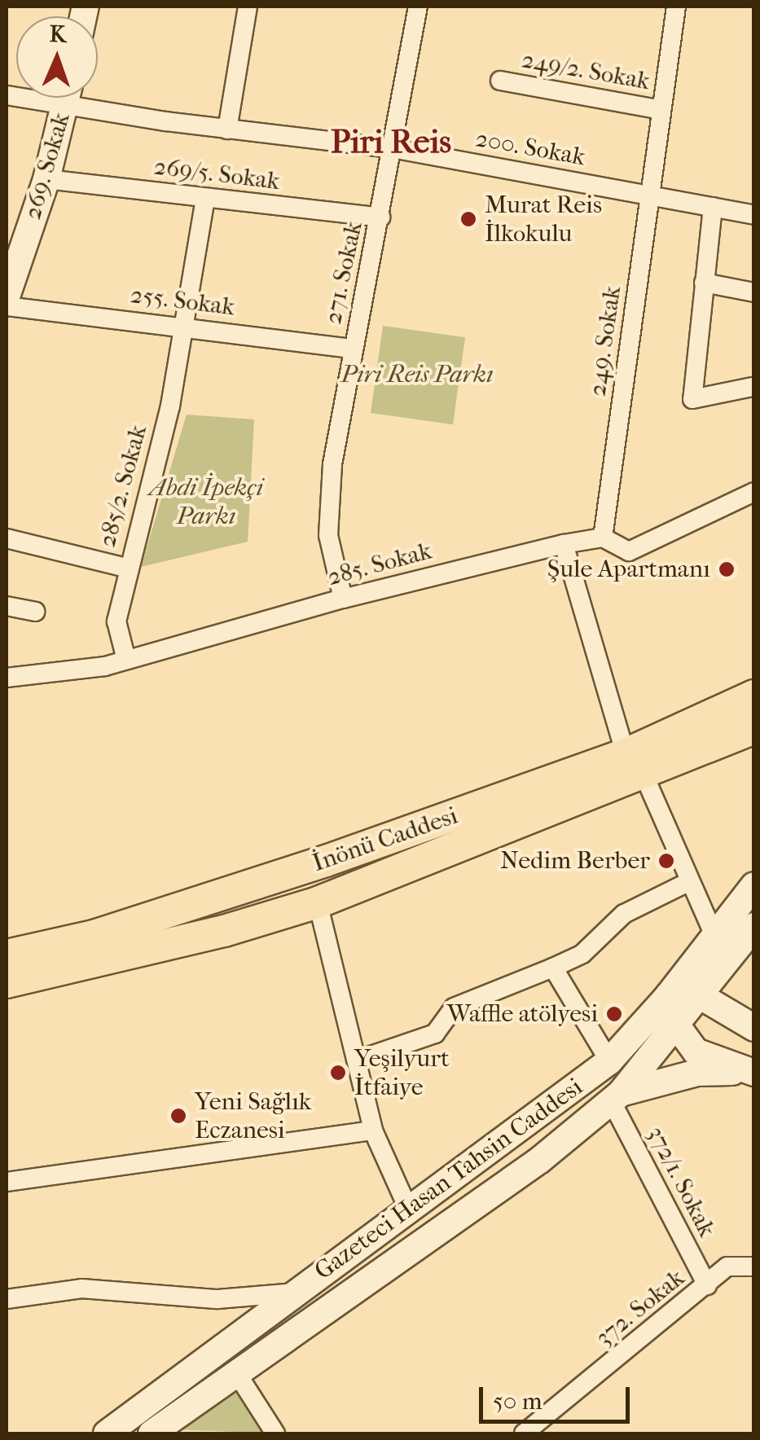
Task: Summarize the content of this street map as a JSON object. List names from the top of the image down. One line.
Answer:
{"streets":{"main road":["269. Sokak","İnönü Caddesi","Gazeteci Hasan Tahsin Caddesi"],"street":["249/2. Sokak","200. Sokak","269/5. Sokak","271. Sokak","255. Sokak","249. Sokak","285/2. Sokak","285. Sokak","372/1. Sokak","372. Sokak"]},"crossings":[["249/2. Sokak","249. Sokak"],["200. Sokak","271. Sokak"],["200. Sokak","249. Sokak"],["269. Sokak","269/5. Sokak"],["269/5. Sokak","271. Sokak"],["269/5. Sokak","285/2. Sokak"],["271. Sokak","255. Sokak"],["271. Sokak","285. Sokak"],["255. Sokak","285/2. Sokak"],["249. Sokak","285. Sokak"],["285/2. Sokak","285. Sokak"],["Gazeteci Hasan Tahsin Caddesi","372/1. Sokak"],["372/1. Sokak","372. Sokak"]],"districts":["Piri Reis"],"parks":["Piri Reis Parkı","Abdi İpekçi Parkı"],"places":["Murat Reis İlkokulu","Şule Apartmanı","Nedim Berber","Waffle atölyesi","Yeşilyurt İtfaiye","Yeni Sağlık Eczanesi"],"scale_bar":"50 m","north":"top"}
